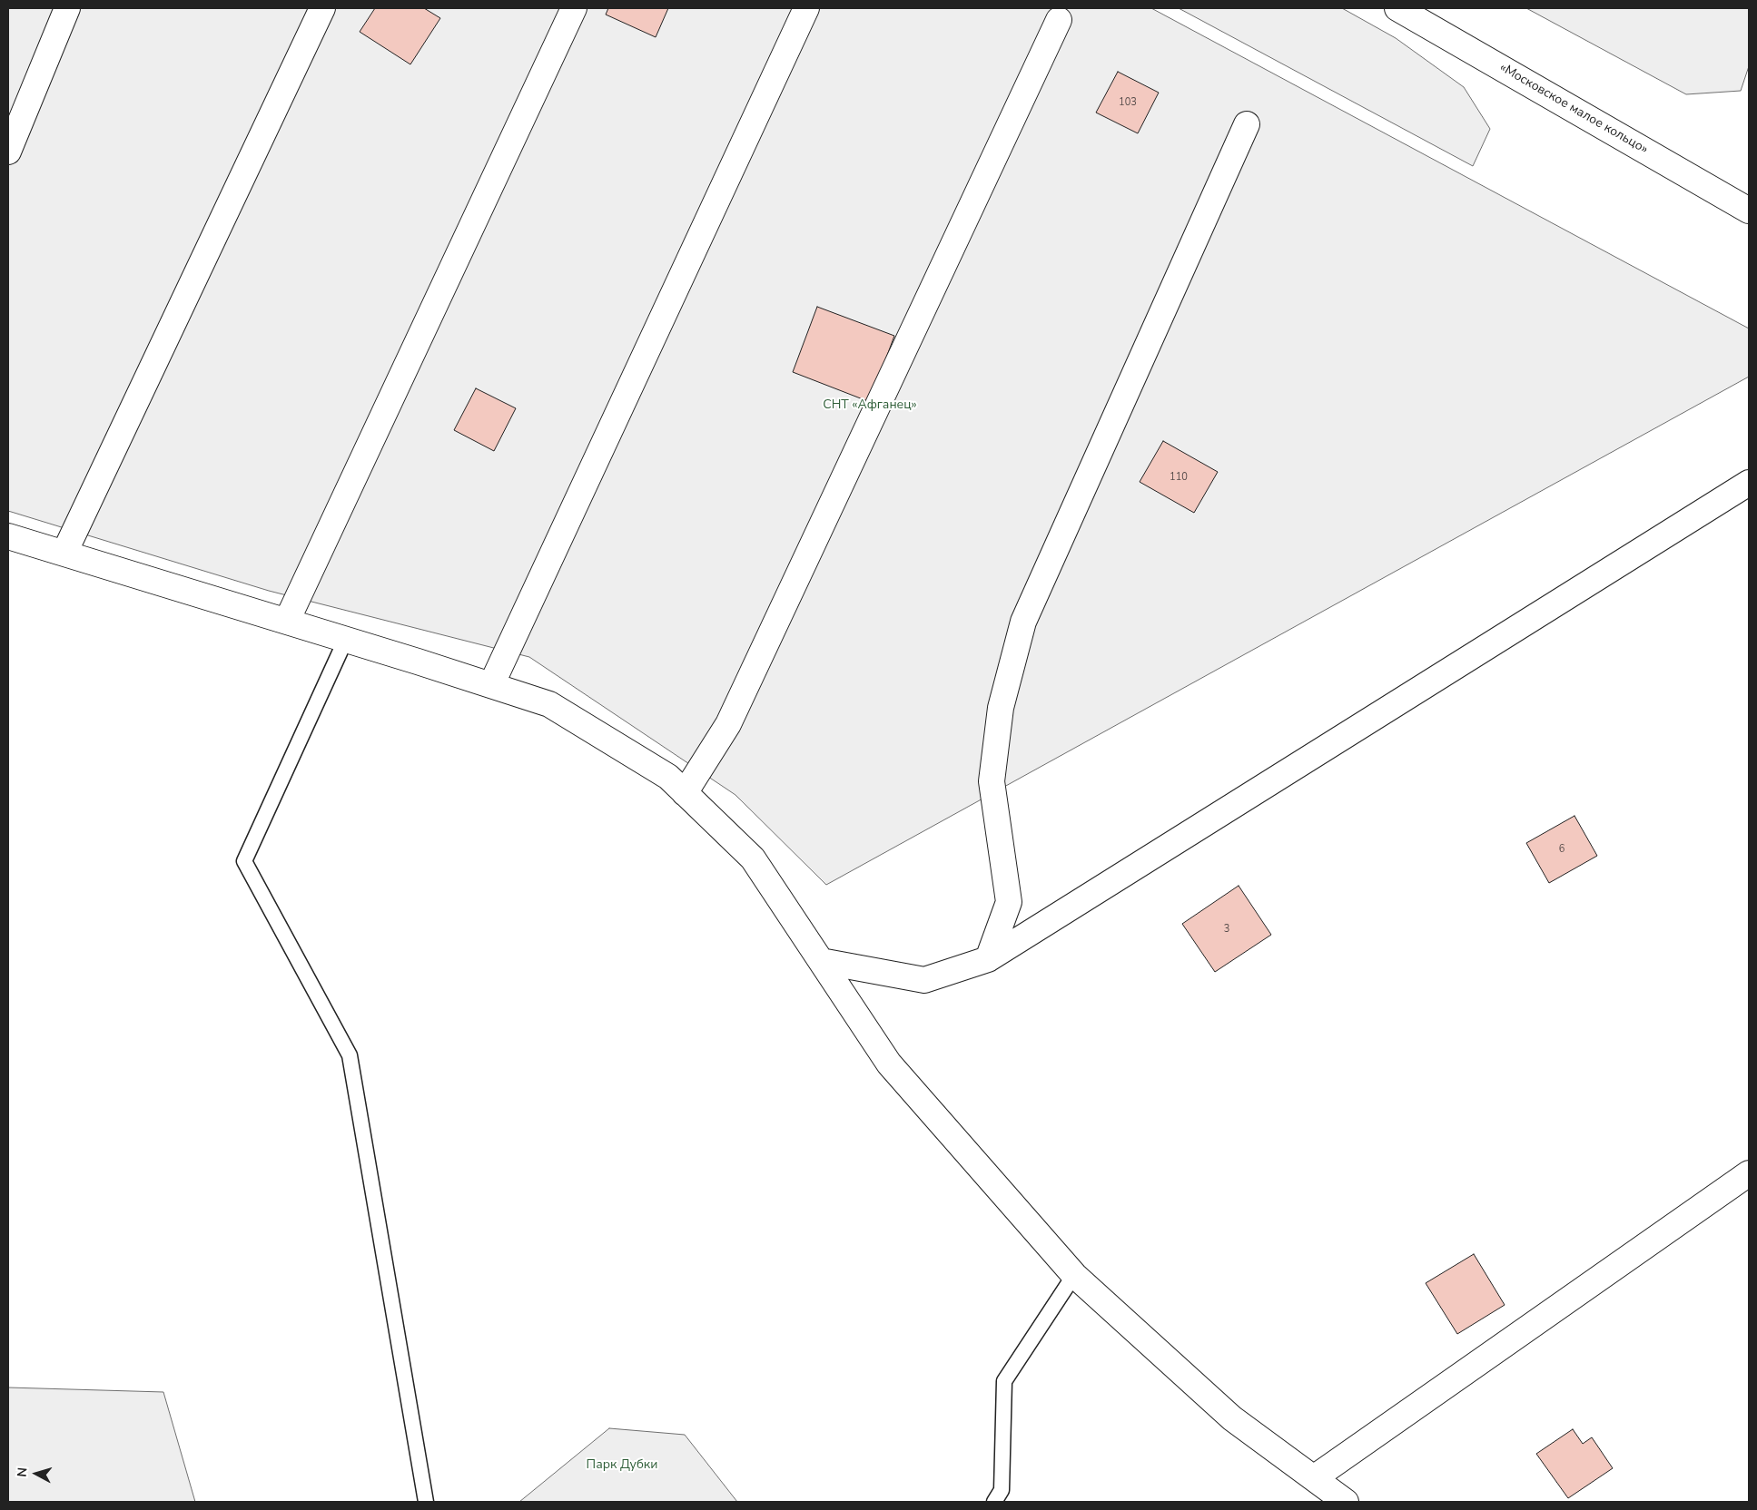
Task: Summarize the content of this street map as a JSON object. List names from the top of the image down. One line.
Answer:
{"streets":{"street":["«Московское малое кольцо»"]},"parks":["СНТ «Афганец»","Парк Дубки"],"house_numbers":["103","110","6","3"],"north":"left"}
